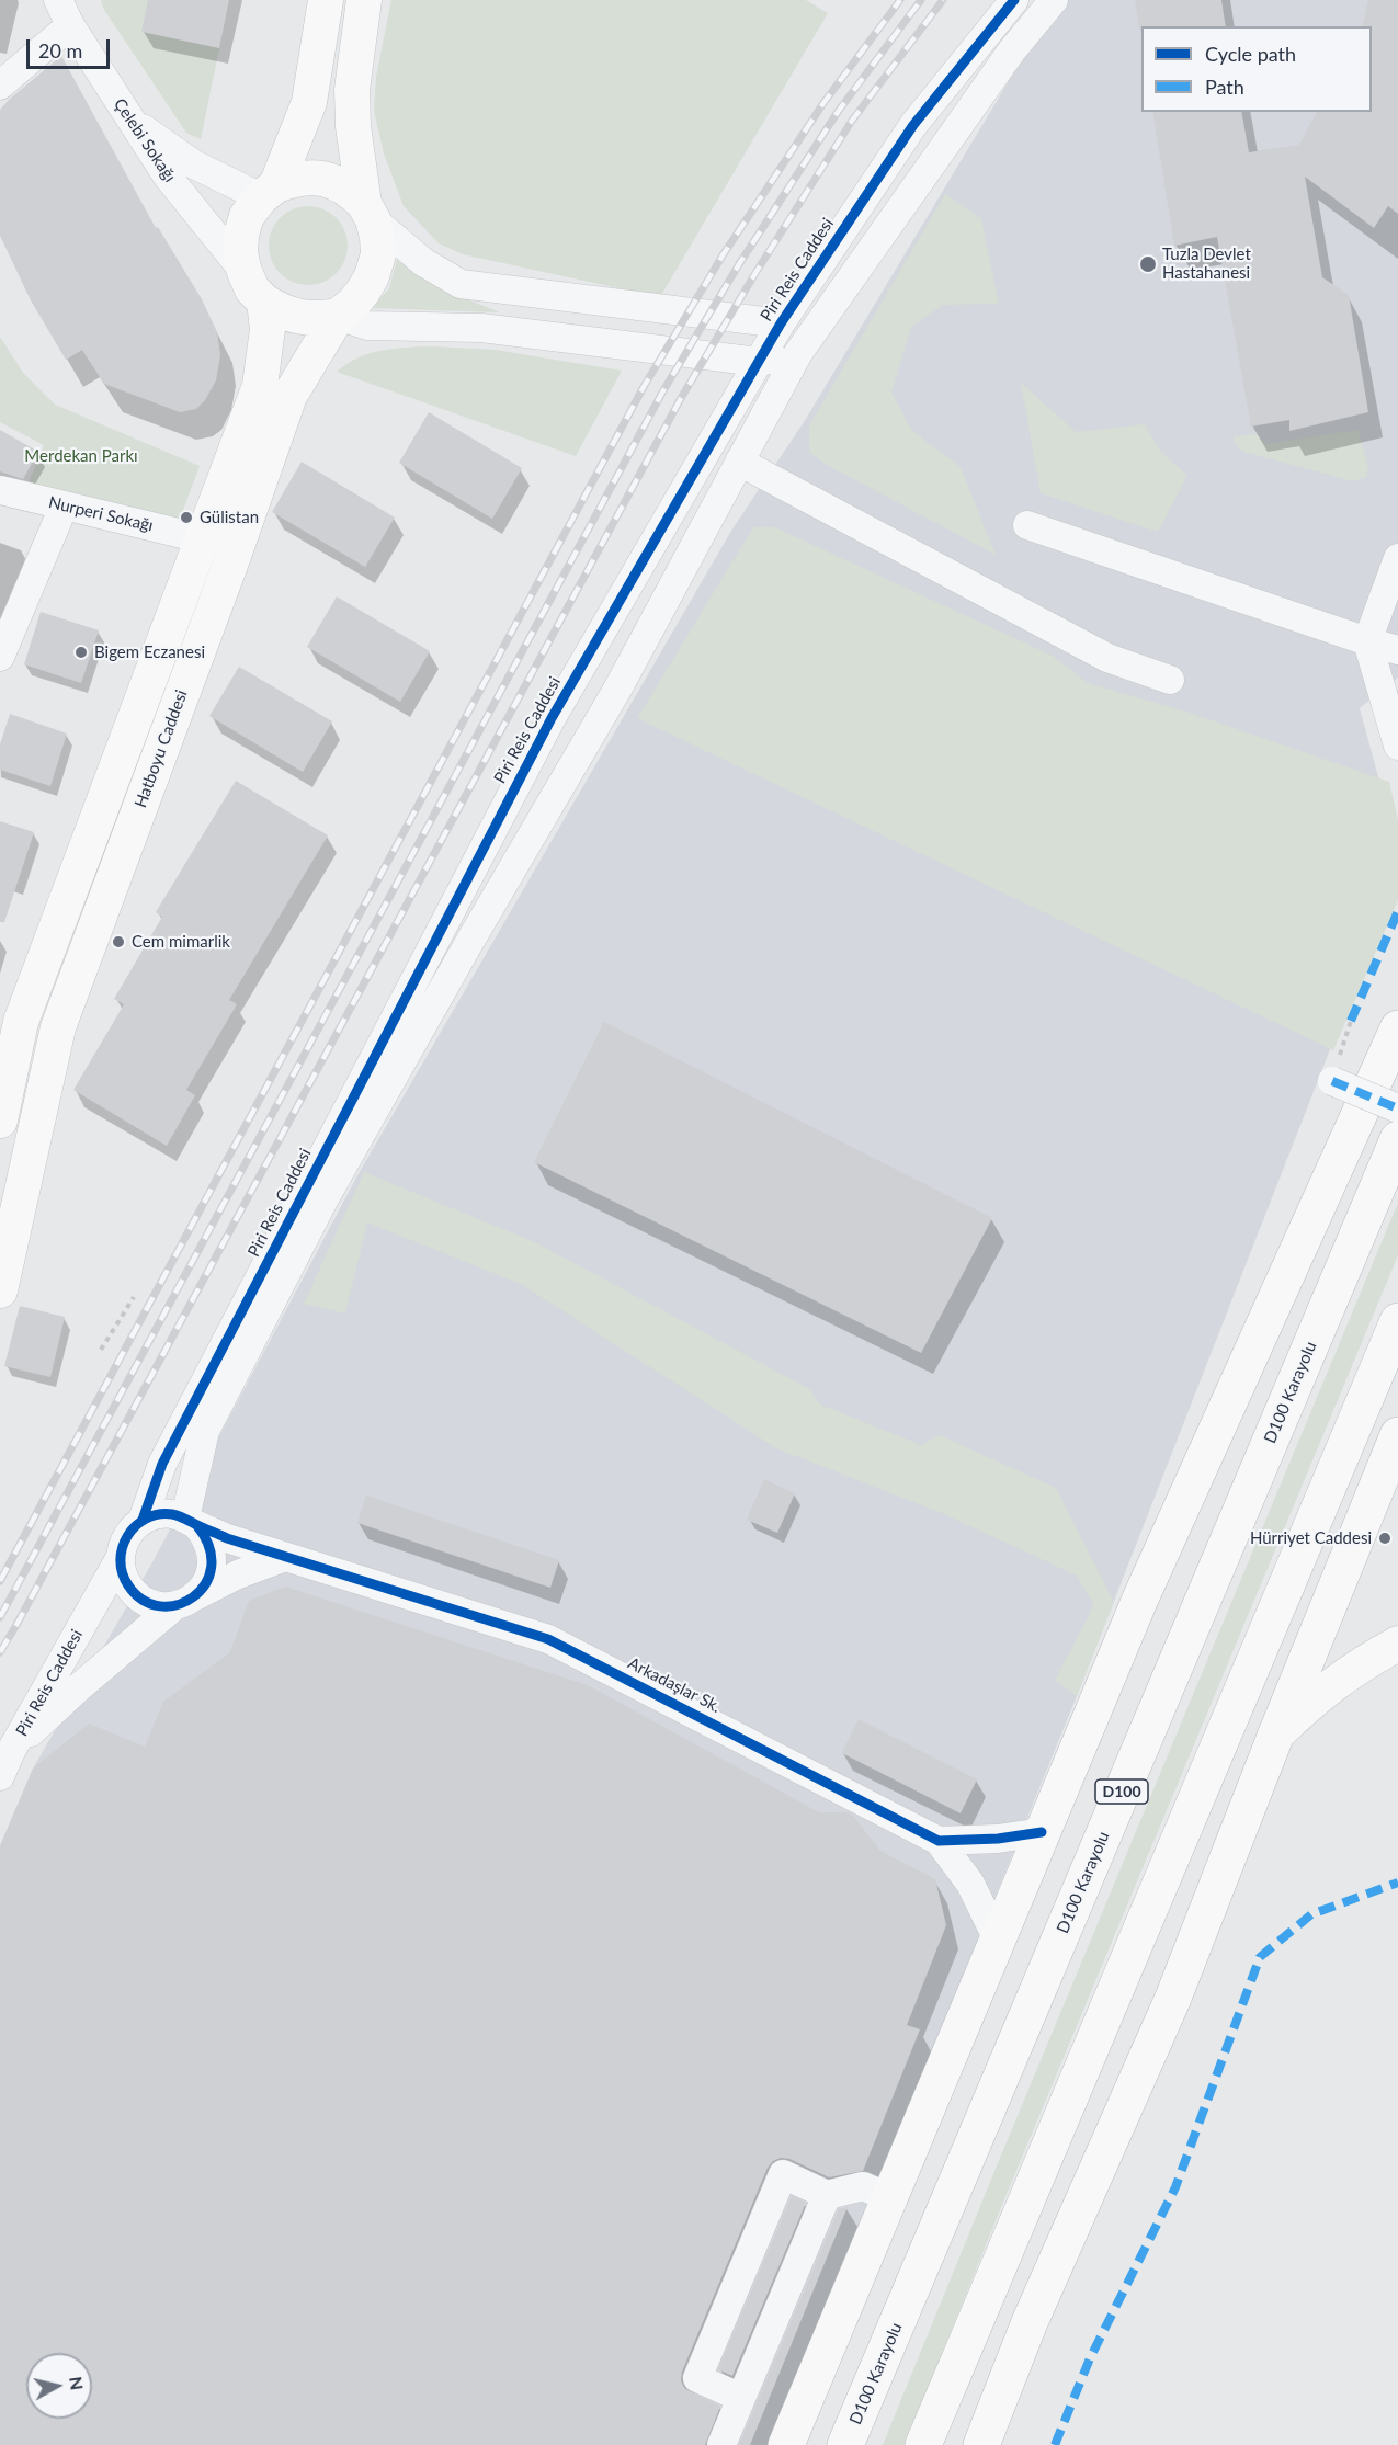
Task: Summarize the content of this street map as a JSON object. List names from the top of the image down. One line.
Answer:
{"streets":{"highway":["D100 Karayolu","D100"],"main road":["Hatboyu Caddesi"],"street":["Çelebi Sokağı","Piri Reis Caddesi","Nurperi Sokağı","Arkadaşlar Sk."]},"crossings":[["Çelebi Sokağı","Hatboyu Caddesi"],["Piri Reis Caddesi","Arkadaşlar Sk."]],"parks":["Merdekan Parkı"],"places":["Tuzla Devlet Hastahanesi","Gülistan","Bigem Eczanesi","Cem mimarlik","Hürriyet Caddesi"],"legend":["Cycle path","Path"],"scale_bar":"20 m","north":"right"}
